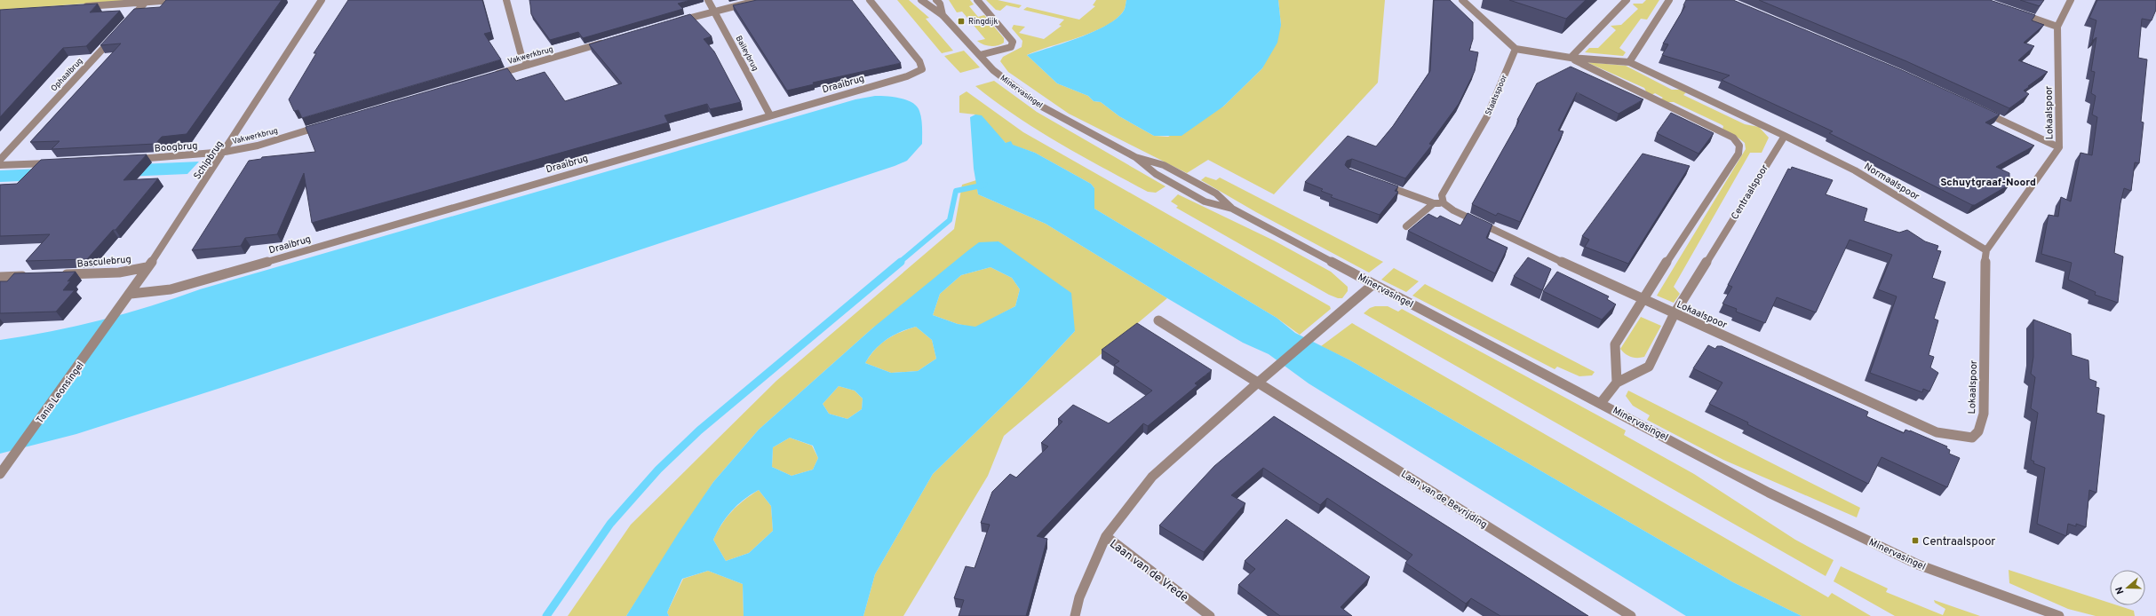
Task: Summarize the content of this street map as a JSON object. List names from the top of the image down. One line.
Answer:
{"streets":{"street":["Baileybrug","Vakwerkbrug","Ophaalbrug","Draaibrug","Minervasingel","Staatsspoor","Lokaalspoor","Boogbrug","Schipbrug","Normaalspoor","Centraalspoor","Basculebrug","Tania Leonsingel","Laan van de Bevrijding","Laan van de Vrede"]},"crossings":[["Baileybrug","Draaibrug"],["Vakwerkbrug","Boogbrug"],["Vakwerkbrug","Schipbrug"],["Draaibrug","Schipbrug"],["Minervasingel","Centraalspoor"],["Lokaalspoor","Normaalspoor"],["Lokaalspoor","Centraalspoor"],["Boogbrug","Schipbrug"],["Schipbrug","Basculebrug"],["Schipbrug","Tania Leonsingel"],["Normaalspoor","Centraalspoor"]],"districts":["Schuytgraaf-Noord"],"places":{"transit":["Ringdijk","Centraalspoor"]},"north":"left"}
